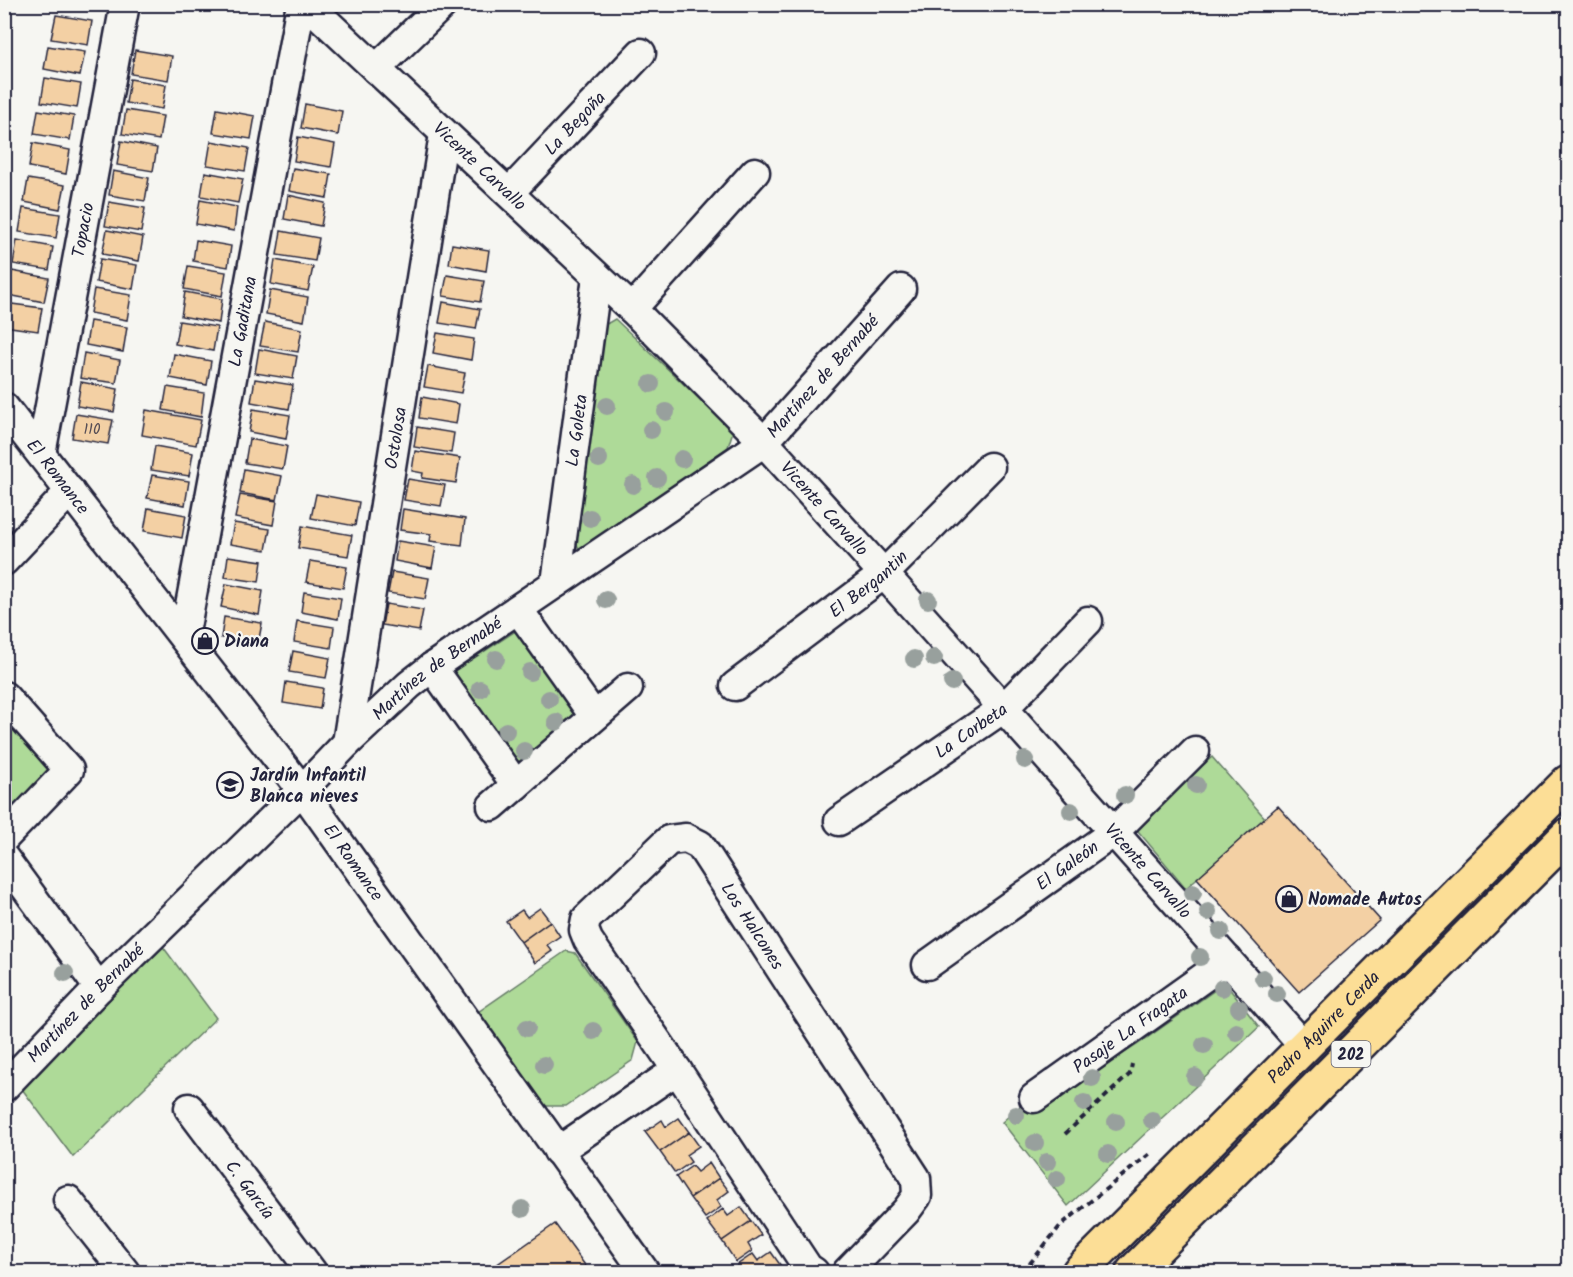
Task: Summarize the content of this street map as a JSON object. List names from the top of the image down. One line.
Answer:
{"streets":{"highway":["Pedro Aguirre Cerda","202"],"street":["La Begoña","Vicente Carvallo","Topacio","La Gaditana","Martínez de Bernabé","La Goleta","Ostolosa","El Romance","El Bergantin","La Corbeta","El Galeón","Los Halcones","Pasaje La Fragata","C. García"]},"crossings":[["La Begoña","Vicente Carvallo"],["Vicente Carvallo","Martínez de Bernabé"],["Vicente Carvallo","La Goleta"],["Vicente Carvallo","Ostolosa"],["Vicente Carvallo","El Bergantin"],["Vicente Carvallo","La Corbeta"],["Vicente Carvallo","El Galeón"],["Vicente Carvallo","Pedro Aguirre Cerda"],["Vicente Carvallo","Pasaje La Fragata"],["Topacio","El Romance"],["La Gaditana","El Romance"],["Martínez de Bernabé","La Goleta"],["Martínez de Bernabé","Ostolosa"],["Martínez de Bernabé","El Romance"]],"places":{"shop":["Diana","Nomade Autos"],"school or university":["Jardín Infantil Blanca nieves"]},"house_numbers":["110"]}
